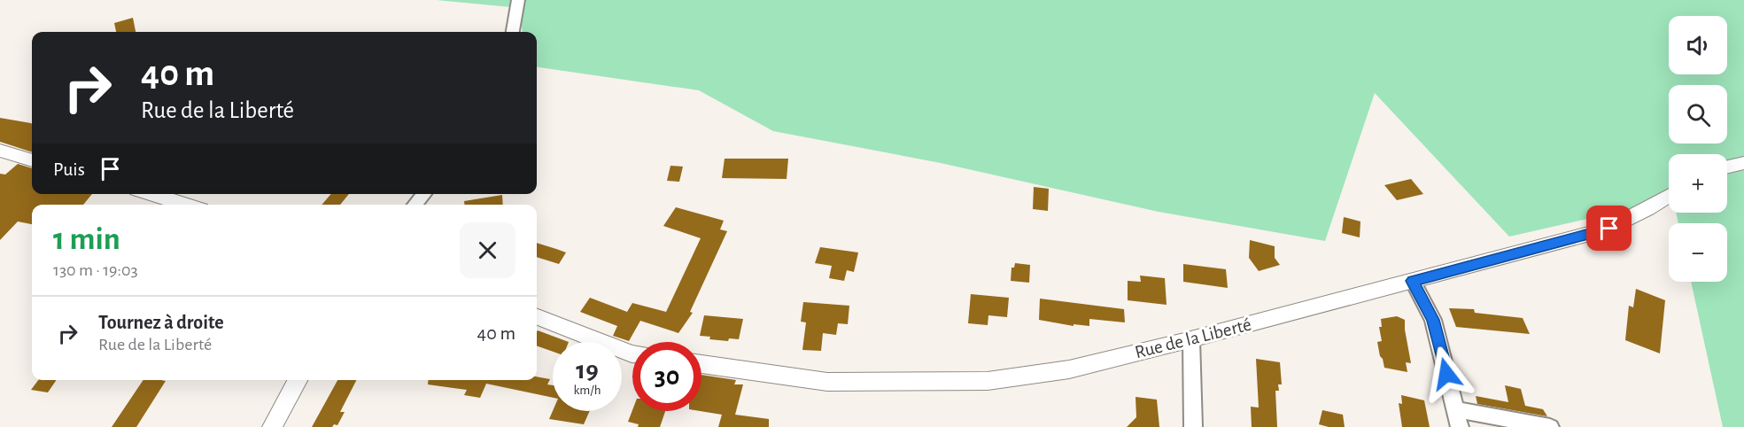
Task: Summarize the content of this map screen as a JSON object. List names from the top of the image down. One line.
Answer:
{"streets":{"street":["Rue de la Liberté"]},"page":{"map_buttons":["+","−"],"turn":["40 m","Rue de la Liberté"],"then":"Puis","heading":["1 min","130 m · 19:03"],"list":[{"name":"Tournez à droite","note":"Rue de la Liberté","value":"40 m"}],"speed":"19 km/h","limit":"30"}}
